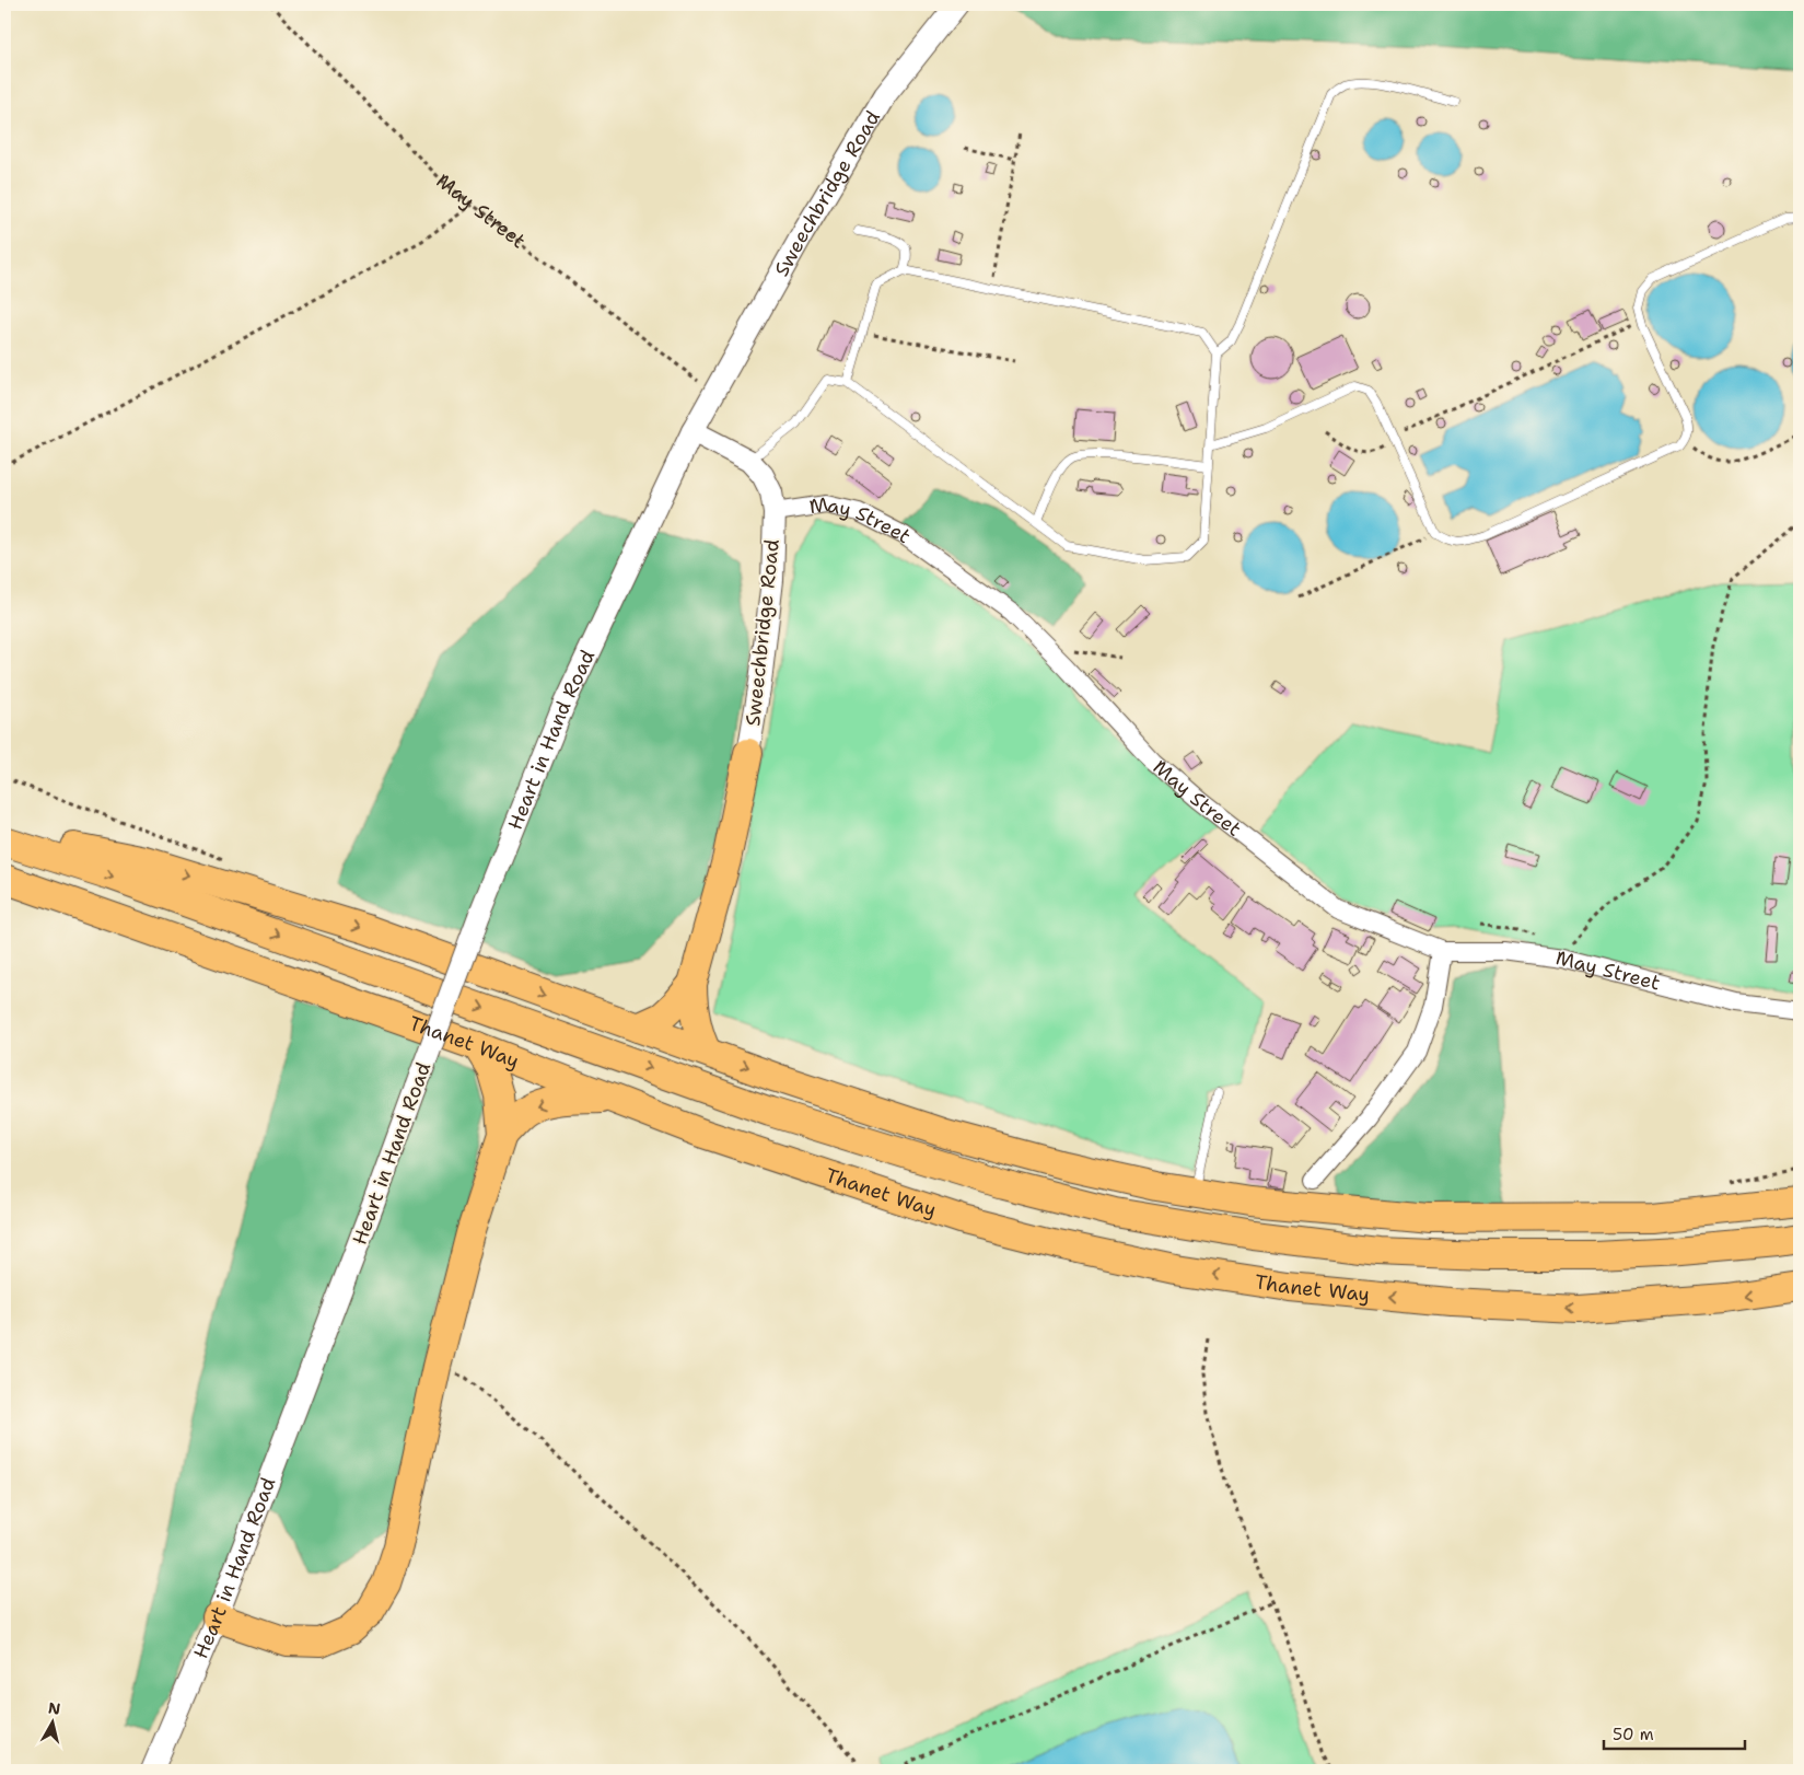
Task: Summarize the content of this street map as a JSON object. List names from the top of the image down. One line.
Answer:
{"streets":{"highway":["Thanet Way"],"street":["Sweechbridge Road","May Street","Heart in Hand Road"]},"crossings":[["Sweechbridge Road","May Street"],["Sweechbridge Road","Heart in Hand Road"],["May Street","Heart in Hand Road"]],"scale_bar":"50 m","north":"top"}
